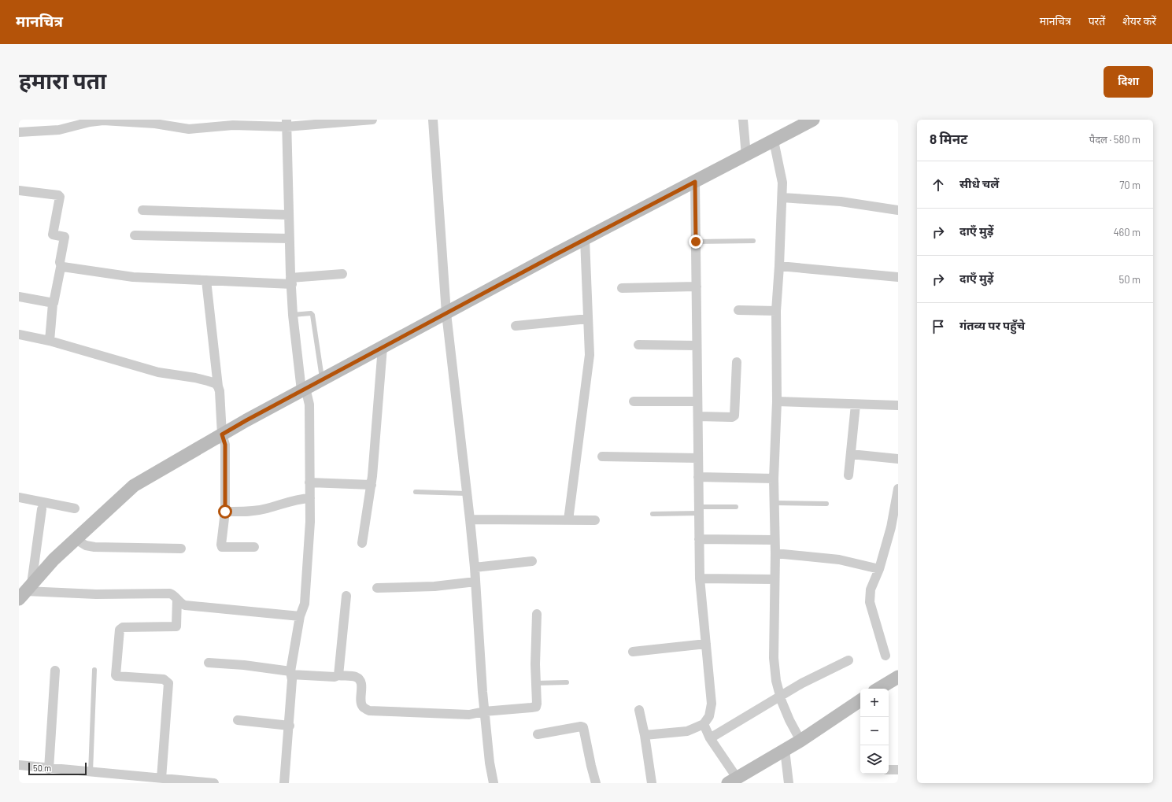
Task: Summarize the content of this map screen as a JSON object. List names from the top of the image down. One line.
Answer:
{"scale_bar":"50 m","page":{"header":"मानचित्र","nav":["मानचित्र","परतें","शेयर करें"],"buttons":"दिशा","title":"हमारा पता","heading":["8 मिनट","पैदल · 580 m"],"list":[["सीधे चलें","70 m"],["दाएँ मुड़ें","460 m"],["दाएँ मुड़ें","50 m"],"गंतव्य पर पहुँचे"],"map_buttons":["+","−"],"scale":"50 m"}}
